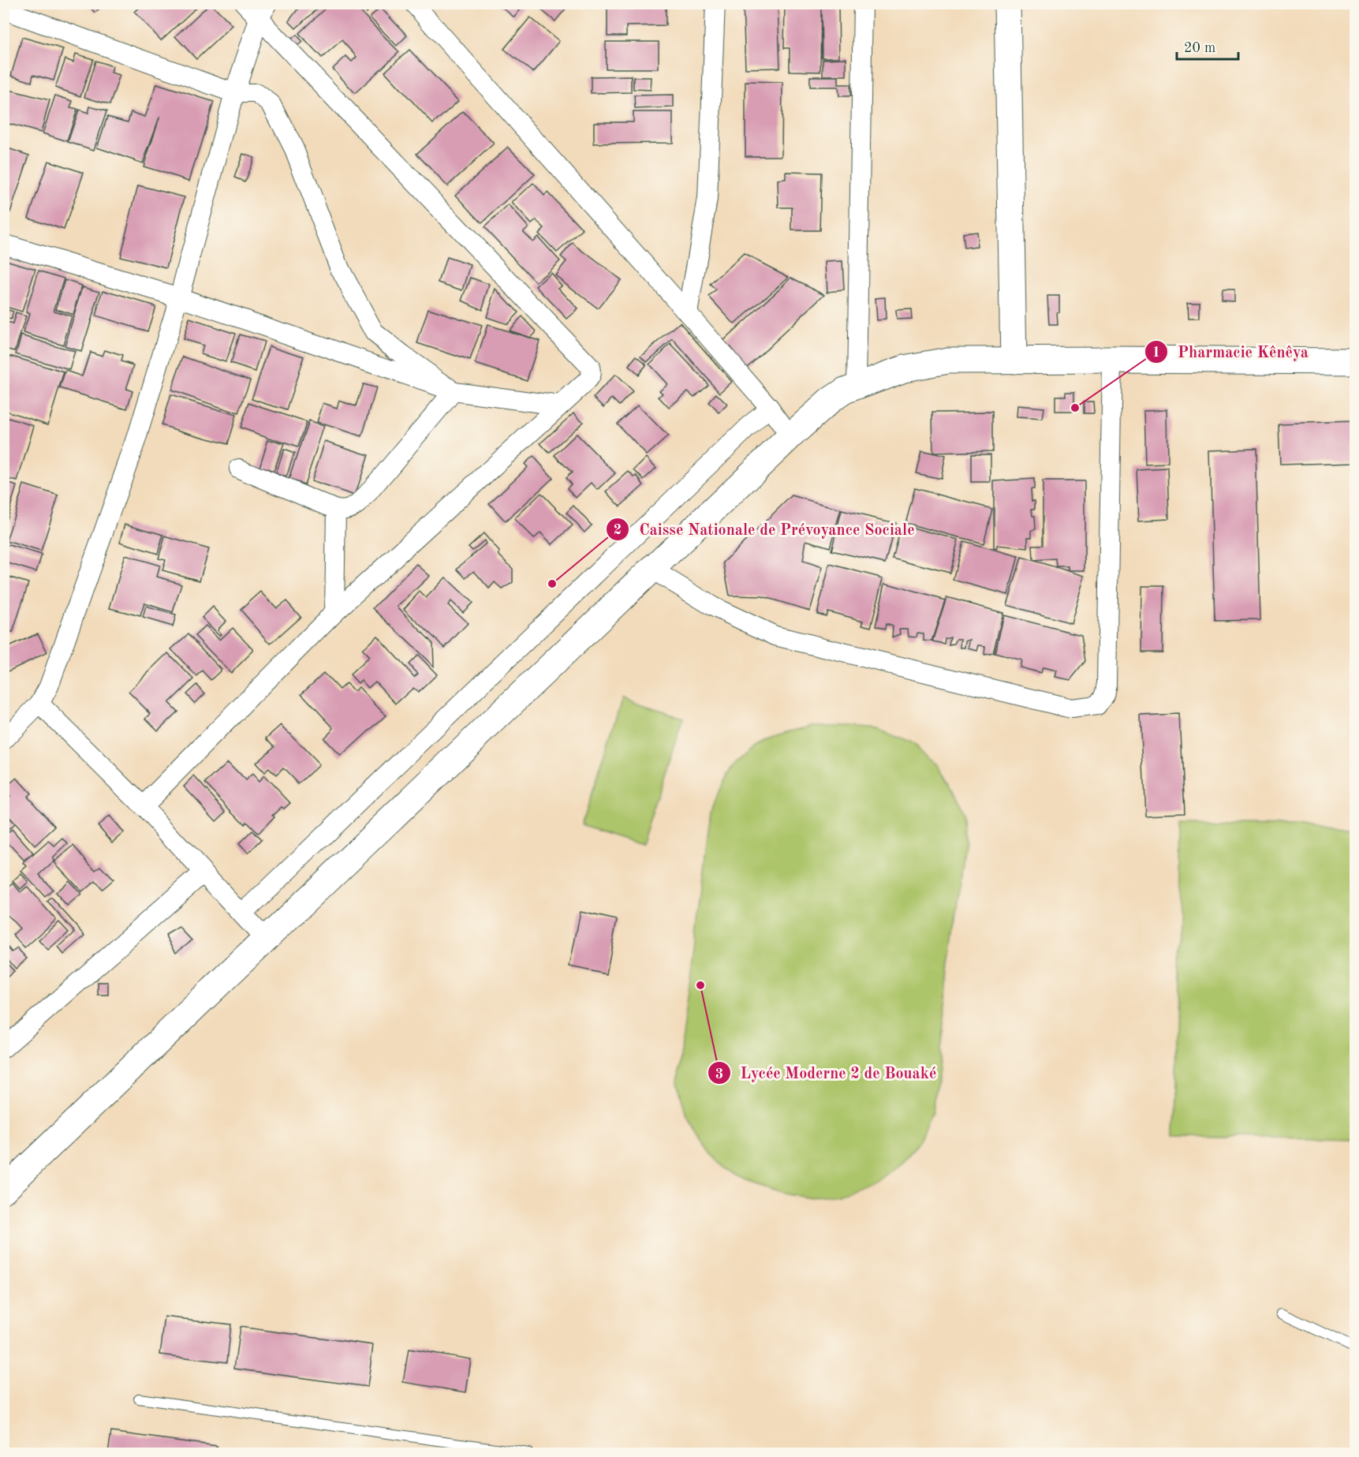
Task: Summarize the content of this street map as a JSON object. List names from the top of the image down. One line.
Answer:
{"places":["Pharmacie Kênêya","Caisse Nationale de Prévoyance Sociale","Lycée Moderne 2 de Bouaké"],"scale_bar":"20 m"}
